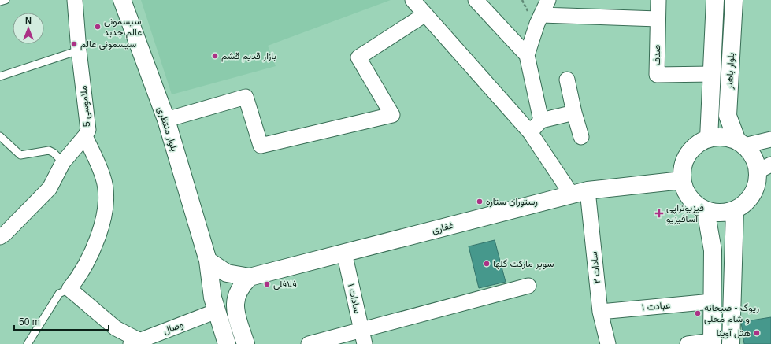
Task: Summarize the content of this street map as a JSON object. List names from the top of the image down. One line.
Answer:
{"streets":{"main road":["بلوار باهنر","بلوار منتظری","غفاری"],"street":["صدف","ملاموسی 5","سادات ۲","سادات ۱","عبادت ۱","وصال"]},"crossings":[["صدف","بلوار باهنر"],["بلوار باهنر","غفاری"],["بلوار منتظری","غفاری"],["بلوار منتظری","وصال"],["غفاری","سادات ۲"],["غفاری","سادات ۱"],["سادات ۲","عبادت ۱"]],"places":{"other":["سیسمونی عالم جدید","سیسمونی عالم","بازار قدیم قشم","رستوران ستاره","سوپر مارکت گلها","فلافلی","ریوگ - صبحانه و شام محلی","هتل آوینا"],"health":["فیزیوتراپی آسافیزیو"]},"scale_bar":"50 m","north":"top"}
